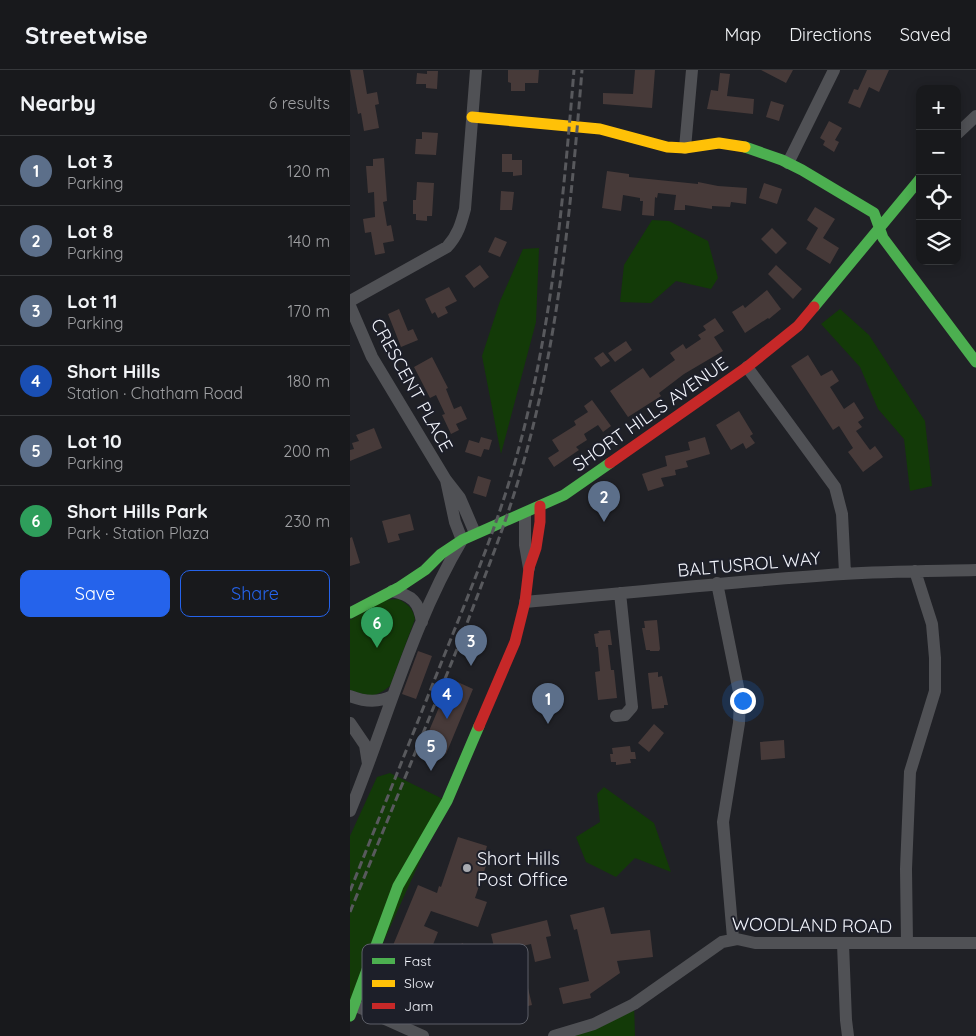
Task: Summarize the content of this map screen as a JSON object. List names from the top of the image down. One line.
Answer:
{"streets":{"street":["CRESCENT PLACE","SHORT HILLS AVENUE","BALTUSROL WAY","WOODLAND ROAD"]},"crossings":[["CRESCENT PLACE","SHORT HILLS AVENUE"]],"places":["Short Hills Post Office"],"legend":["Fast","Slow","Jam"],"page":{"header":"Streetwise","nav":["Map","Directions","Saved"],"heading":["Nearby","6 results"],"map_buttons":["+","−"],"list":[{"mark":"1","name":"Lot 3","note":"Parking","value":"120 m"},{"mark":"2","name":"Lot 8","note":"Parking","value":"140 m"},{"mark":"3","name":"Lot 11","note":"Parking","value":"170 m"},{"mark":"4","name":"Short Hills","note":"Station · Chatham Road","value":"180 m"},{"mark":"5","name":"Lot 10","note":"Parking","value":"200 m"},{"mark":"6","name":"Short Hills Park","note":"Park · Station Plaza","value":"230 m"}],"pins":["2","6","3","4","1","5"],"buttons":["Save","Share"]}}
